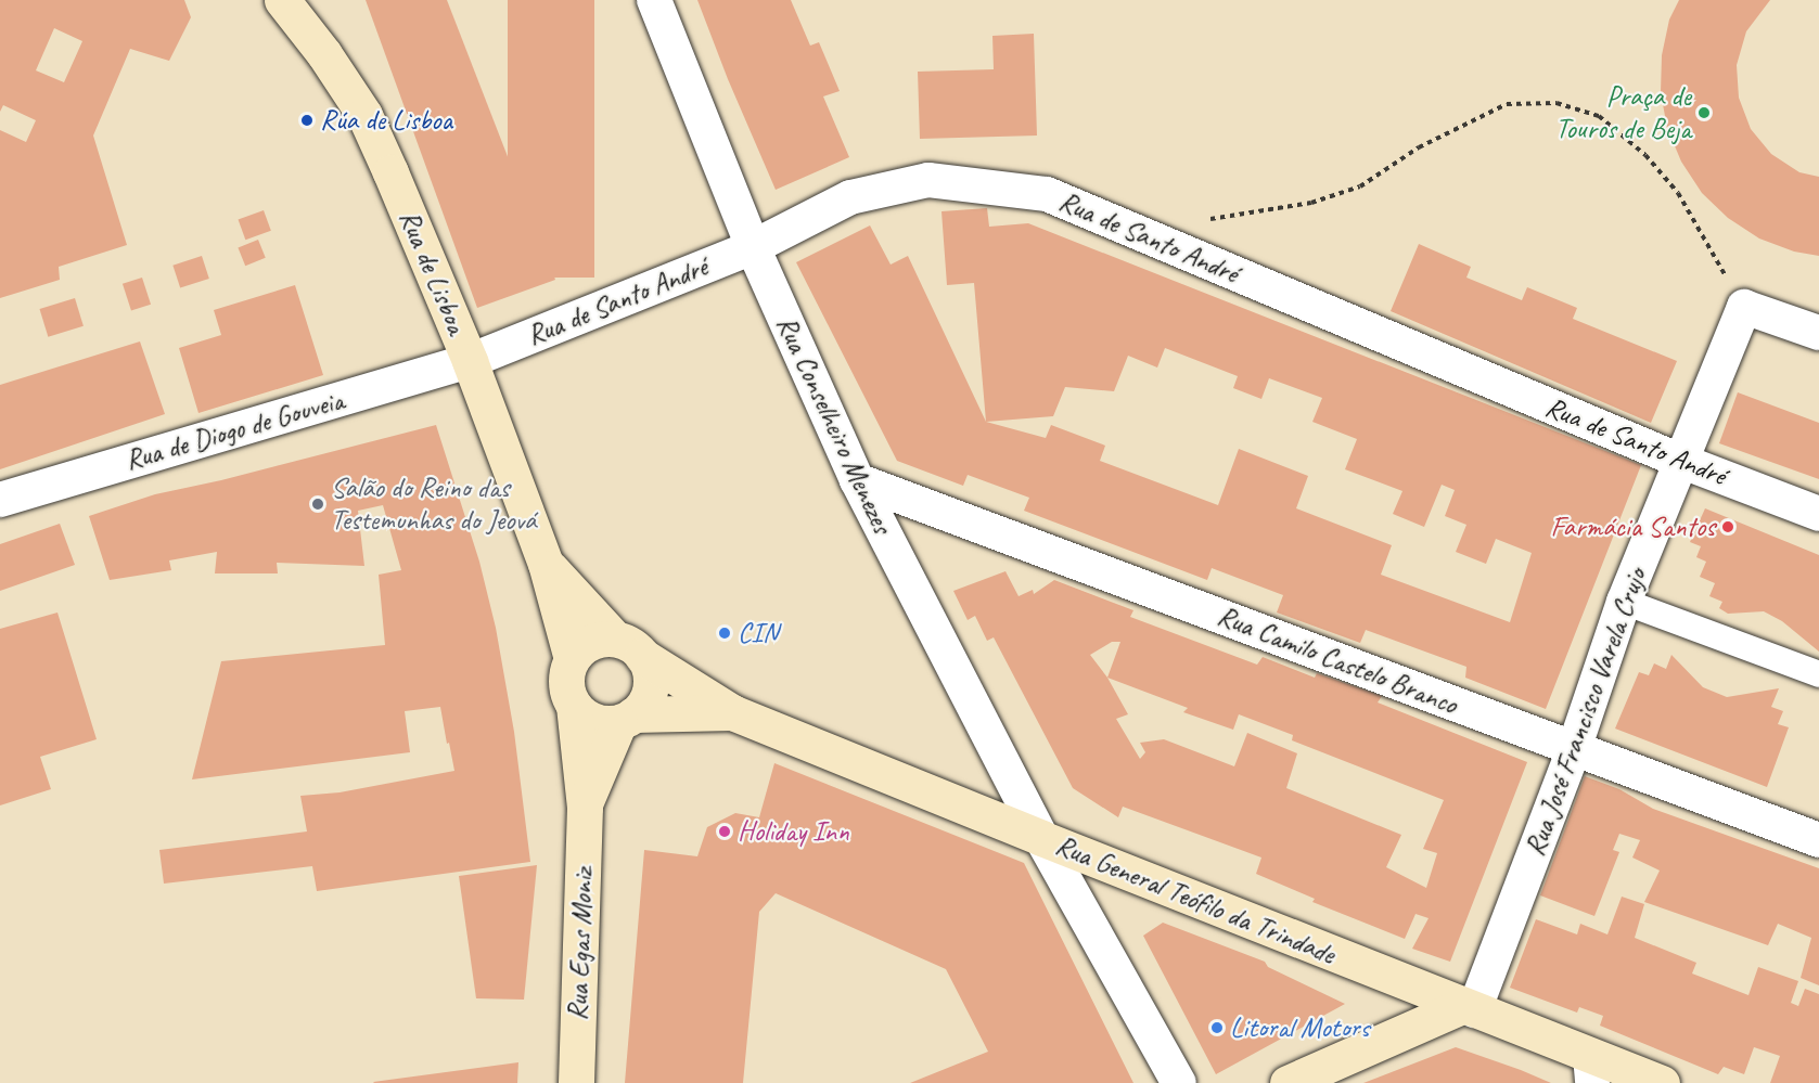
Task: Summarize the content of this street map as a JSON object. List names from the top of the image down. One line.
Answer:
{"streets":{"main road":["Rua de Lisboa","Rua General Teófilo da Trindade","Rua Egas Moniz"],"street":["Rua de Santo André","Rua Conselheiro Menezes","Rua de Diogo de Gouveia","Rua Camilo Castelo Branco","Rua José Francisco Varela Crujo"]},"crossings":[["Rua de Santo André","Rua de Lisboa"],["Rua de Santo André","Rua Conselheiro Menezes"],["Rua de Santo André","Rua de Diogo de Gouveia"],["Rua de Santo André","Rua José Francisco Varela Crujo"],["Rua de Lisboa","Rua de Diogo de Gouveia"],["Rua de Lisboa","Rua General Teófilo da Trindade"],["Rua de Lisboa","Rua Egas Moniz"],["Rua Conselheiro Menezes","Rua Camilo Castelo Branco"],["Rua Conselheiro Menezes","Rua General Teófilo da Trindade"],["Rua Camilo Castelo Branco","Rua José Francisco Varela Crujo"],["Rua José Francisco Varela Crujo","Rua General Teófilo da Trindade"],["Rua General Teófilo da Trindade","Rua Egas Moniz"]],"places":["Praça de Touros de Beja","Rúa de Lisboa","Salão do Reino das Testemunhas do Jeová","Farmácia Santos","CIN","Holiday Inn","Litoral Motors"]}
